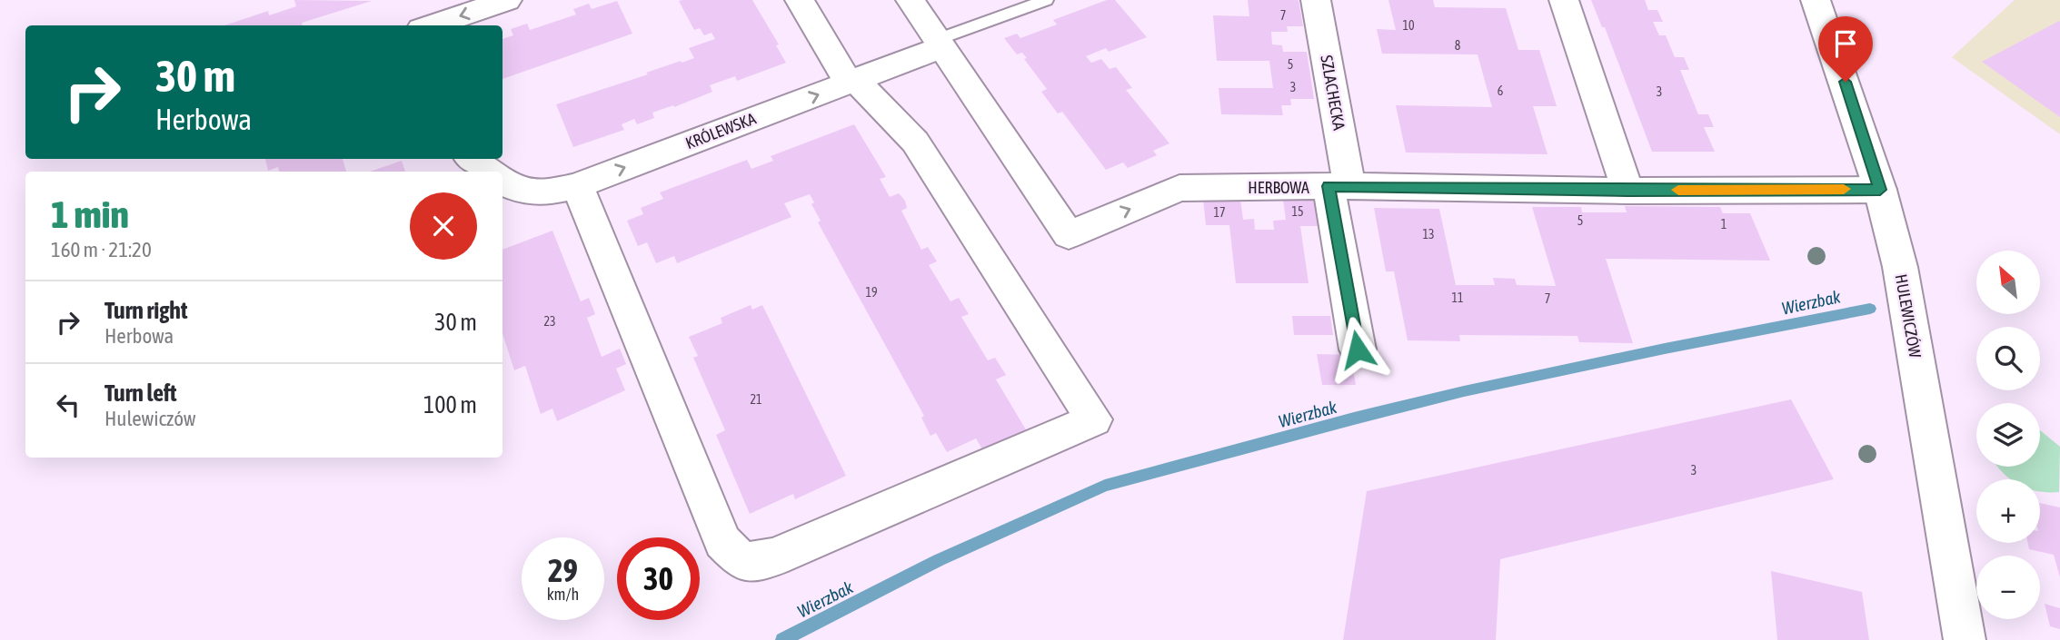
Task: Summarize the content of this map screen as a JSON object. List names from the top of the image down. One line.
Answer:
{"streets":{"street":["SZLACHECKA","KRÓLEWSKA","HERBOWA","HULEWICZÓW"]},"crossings":[["SZLACHECKA","HERBOWA"],["KRÓLEWSKA","HERBOWA"],["HERBOWA","HULEWICZÓW"]],"one_way":["KRÓLEWSKA","HERBOWA"],"water":["Wierzbak"],"house_numbers":["7","10","8","5","3","6","3","15","17","5","1","13","19","11","7","23","21","3"],"north":"top left","page":{"turn":["30 m","Herbowa"],"heading":["1 min","160 m · 21:20"],"map_buttons":["+","−"],"list":[{"name":"Turn right","note":"Herbowa","value":"30 m"},{"name":"Turn left","note":"Hulewiczów","value":"100 m"}],"speed":"29 km/h","limit":"30"}}
